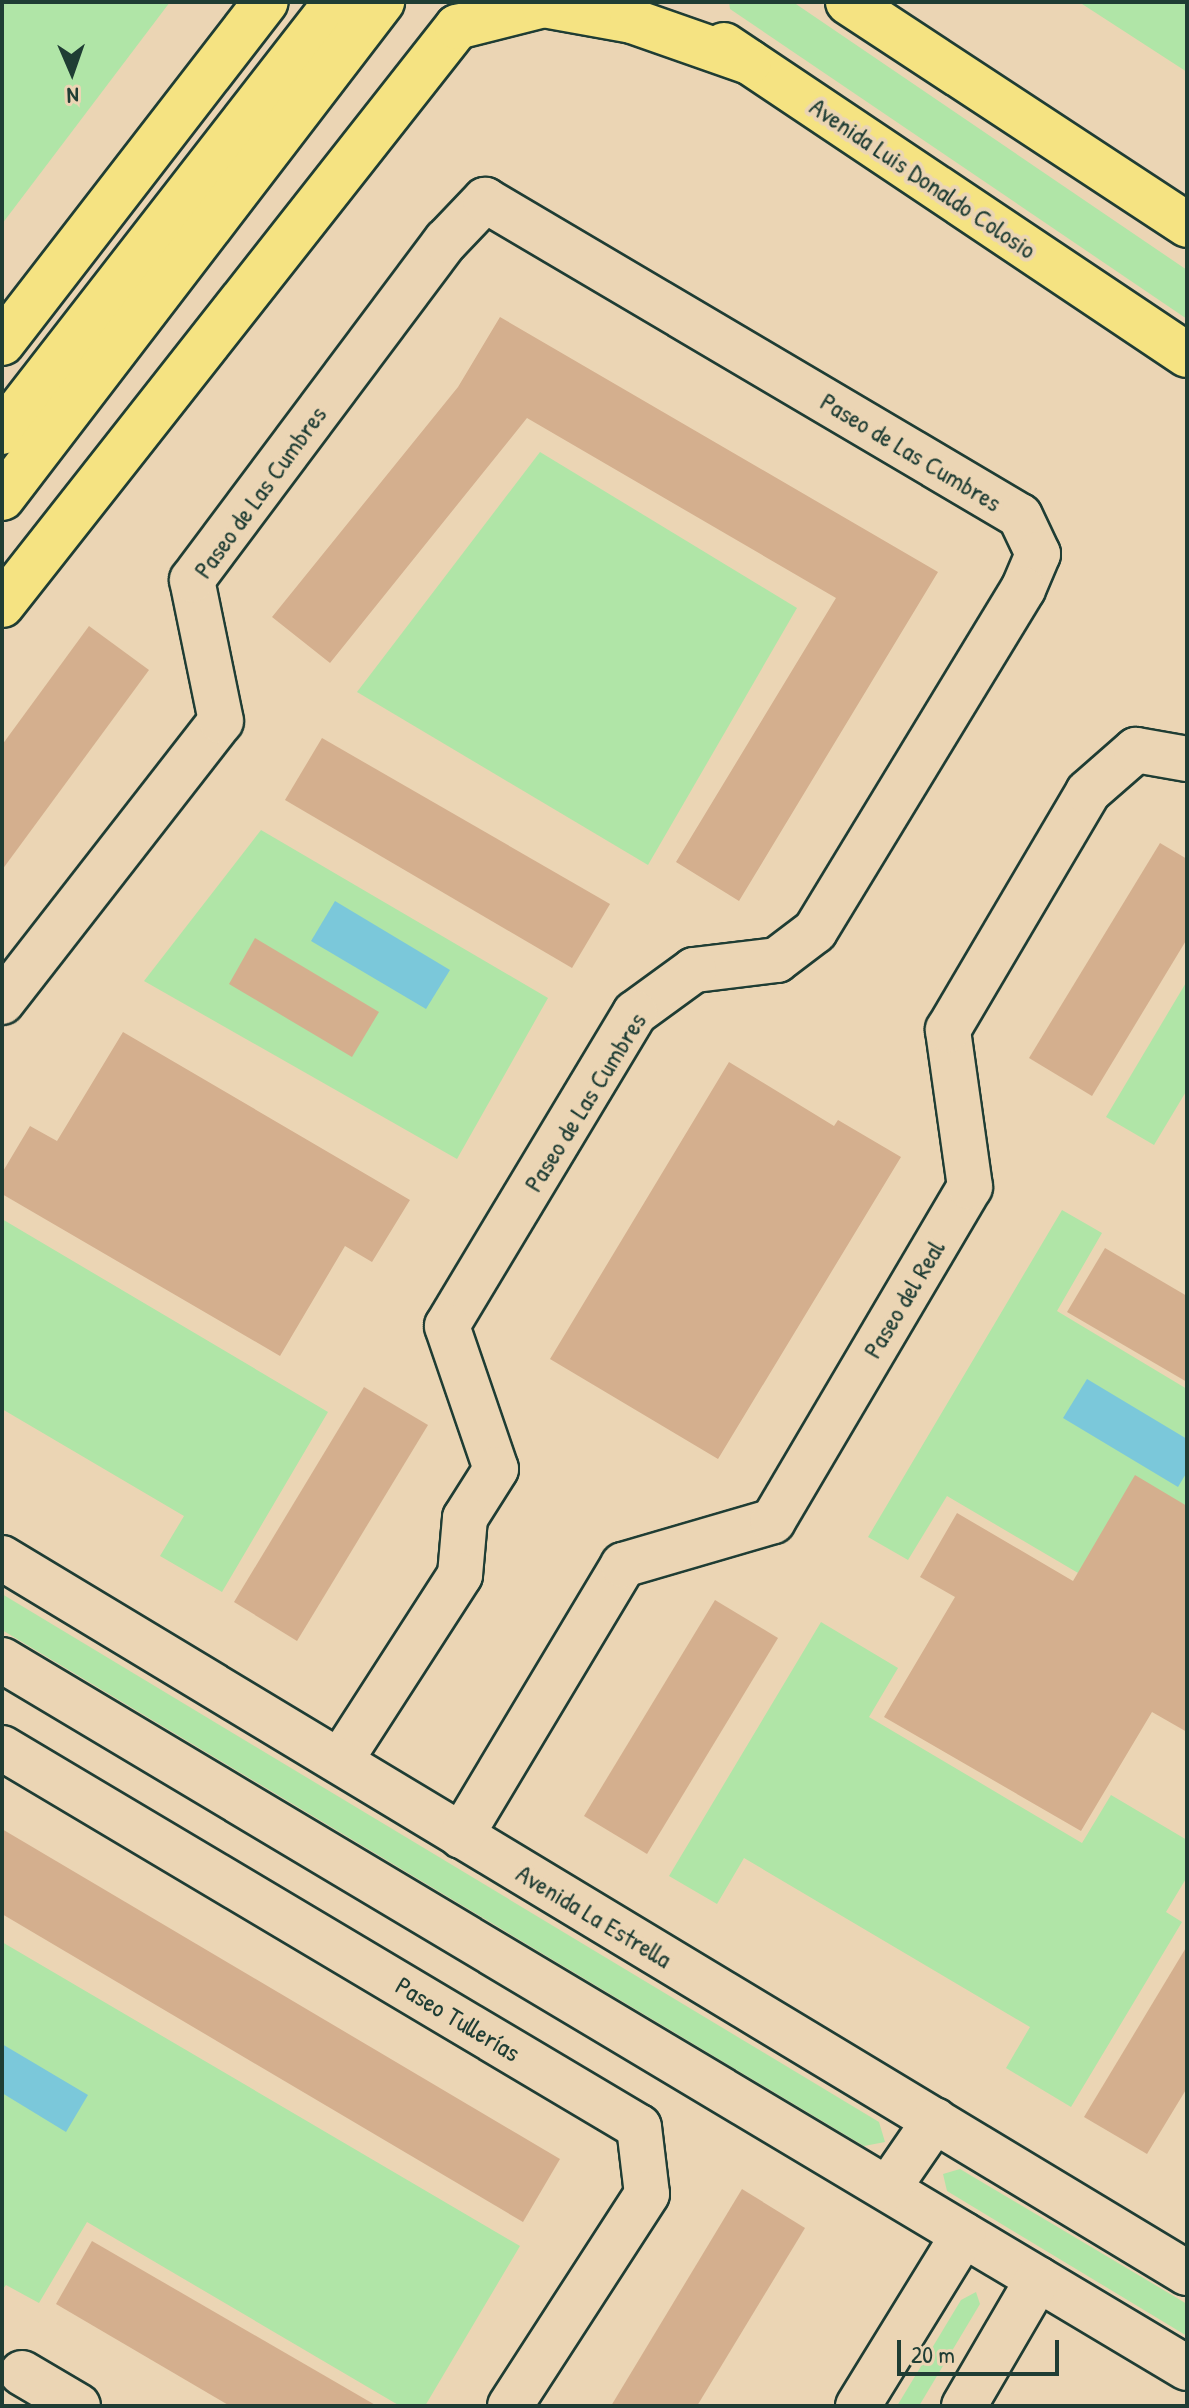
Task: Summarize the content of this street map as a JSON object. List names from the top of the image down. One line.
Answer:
{"streets":{"main road":["Avenida Luis Donaldo Colosio"],"street":["Paseo de Las Cumbres","Paseo del Real","Avenida La Estrella","Paseo Tullerías"]},"crossings":[["Paseo de Las Cumbres","Avenida La Estrella"],["Paseo del Real","Avenida La Estrella"]],"scale_bar":"20 m","north":"bottom"}
